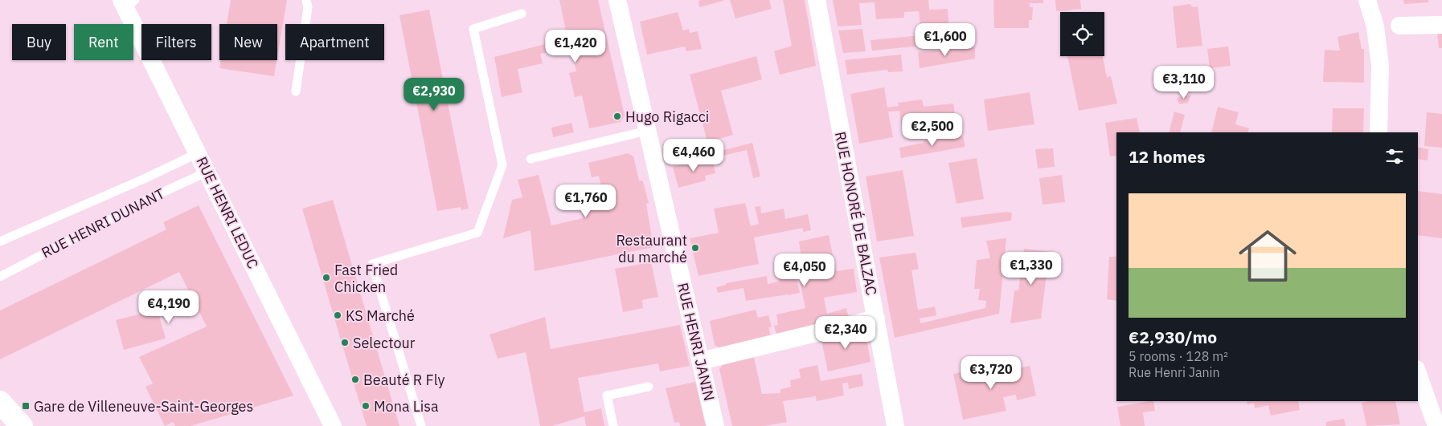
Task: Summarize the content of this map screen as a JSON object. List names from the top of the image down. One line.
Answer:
{"streets":{"street":["RUE HENRI LEDUC","RUE HONORÉ DE BALZAC","RUE HENRI JANIN"],"lane":["RUE HENRI DUNANT"]},"crossings":[["RUE HENRI LEDUC","RUE HENRI DUNANT"]],"places":{"other":["Hugo Rigacci","Restaurant du marché","Fast Fried Chicken","KS Marché","Selectour","Beauté R Fly","Mona Lisa"],"transit":["Gare de Villeneuve-Saint-Georges"]},"page":{"price":["€1,600","€1,420","€3,110","€2,930","€2,500","€4,460","€1,760","€1,330","€4,050","€4,190","€2,340","€3,720"],"chip":["Buy","Rent","Filters","New","Apartment"],"heading":"12 homes","list":[{"name":"€2,930/mo","note":"5 rooms · 128 m² · Rue Henri Janin"}]}}
